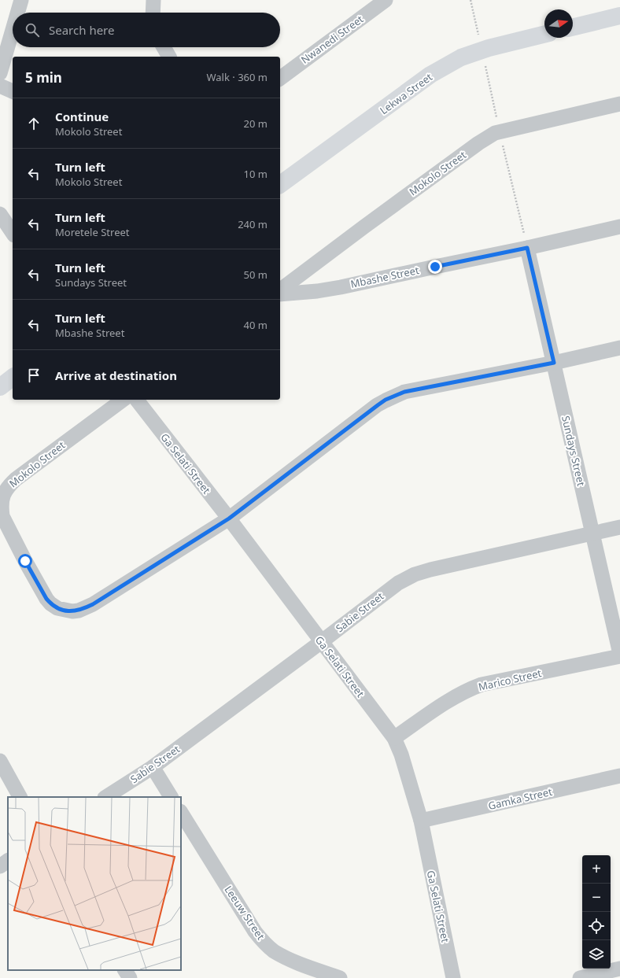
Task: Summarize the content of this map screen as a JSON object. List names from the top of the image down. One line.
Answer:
{"streets":{"street":["Nwanedi Street","Lekwa Street","Mokolo Street","Mbashe Street","Sundays Street","Ga Selati Street","Sabie Street","Marico Street","Gamka Street","Leeuw Street"]},"crossings":[["Mokolo Street","Ga Selati Street"],["Mbashe Street","Sundays Street"],["Sundays Street","Sabie Street"],["Sundays Street","Marico Street"],["Ga Selati Street","Sabie Street"],["Ga Selati Street","Marico Street"],["Ga Selati Street","Gamka Street"]],"north":"right","page":{"search":"Search here","heading":["5 min","Walk · 360 m"],"list":[["Continue","Mokolo Street","20 m"],["Turn left","Mokolo Street","10 m"],["Turn left","Moretele Street","240 m"],["Turn left","Sundays Street","50 m"],["Turn left","Mbashe Street","40 m"],"Arrive at destination"],"map_buttons":["+","−"]}}
